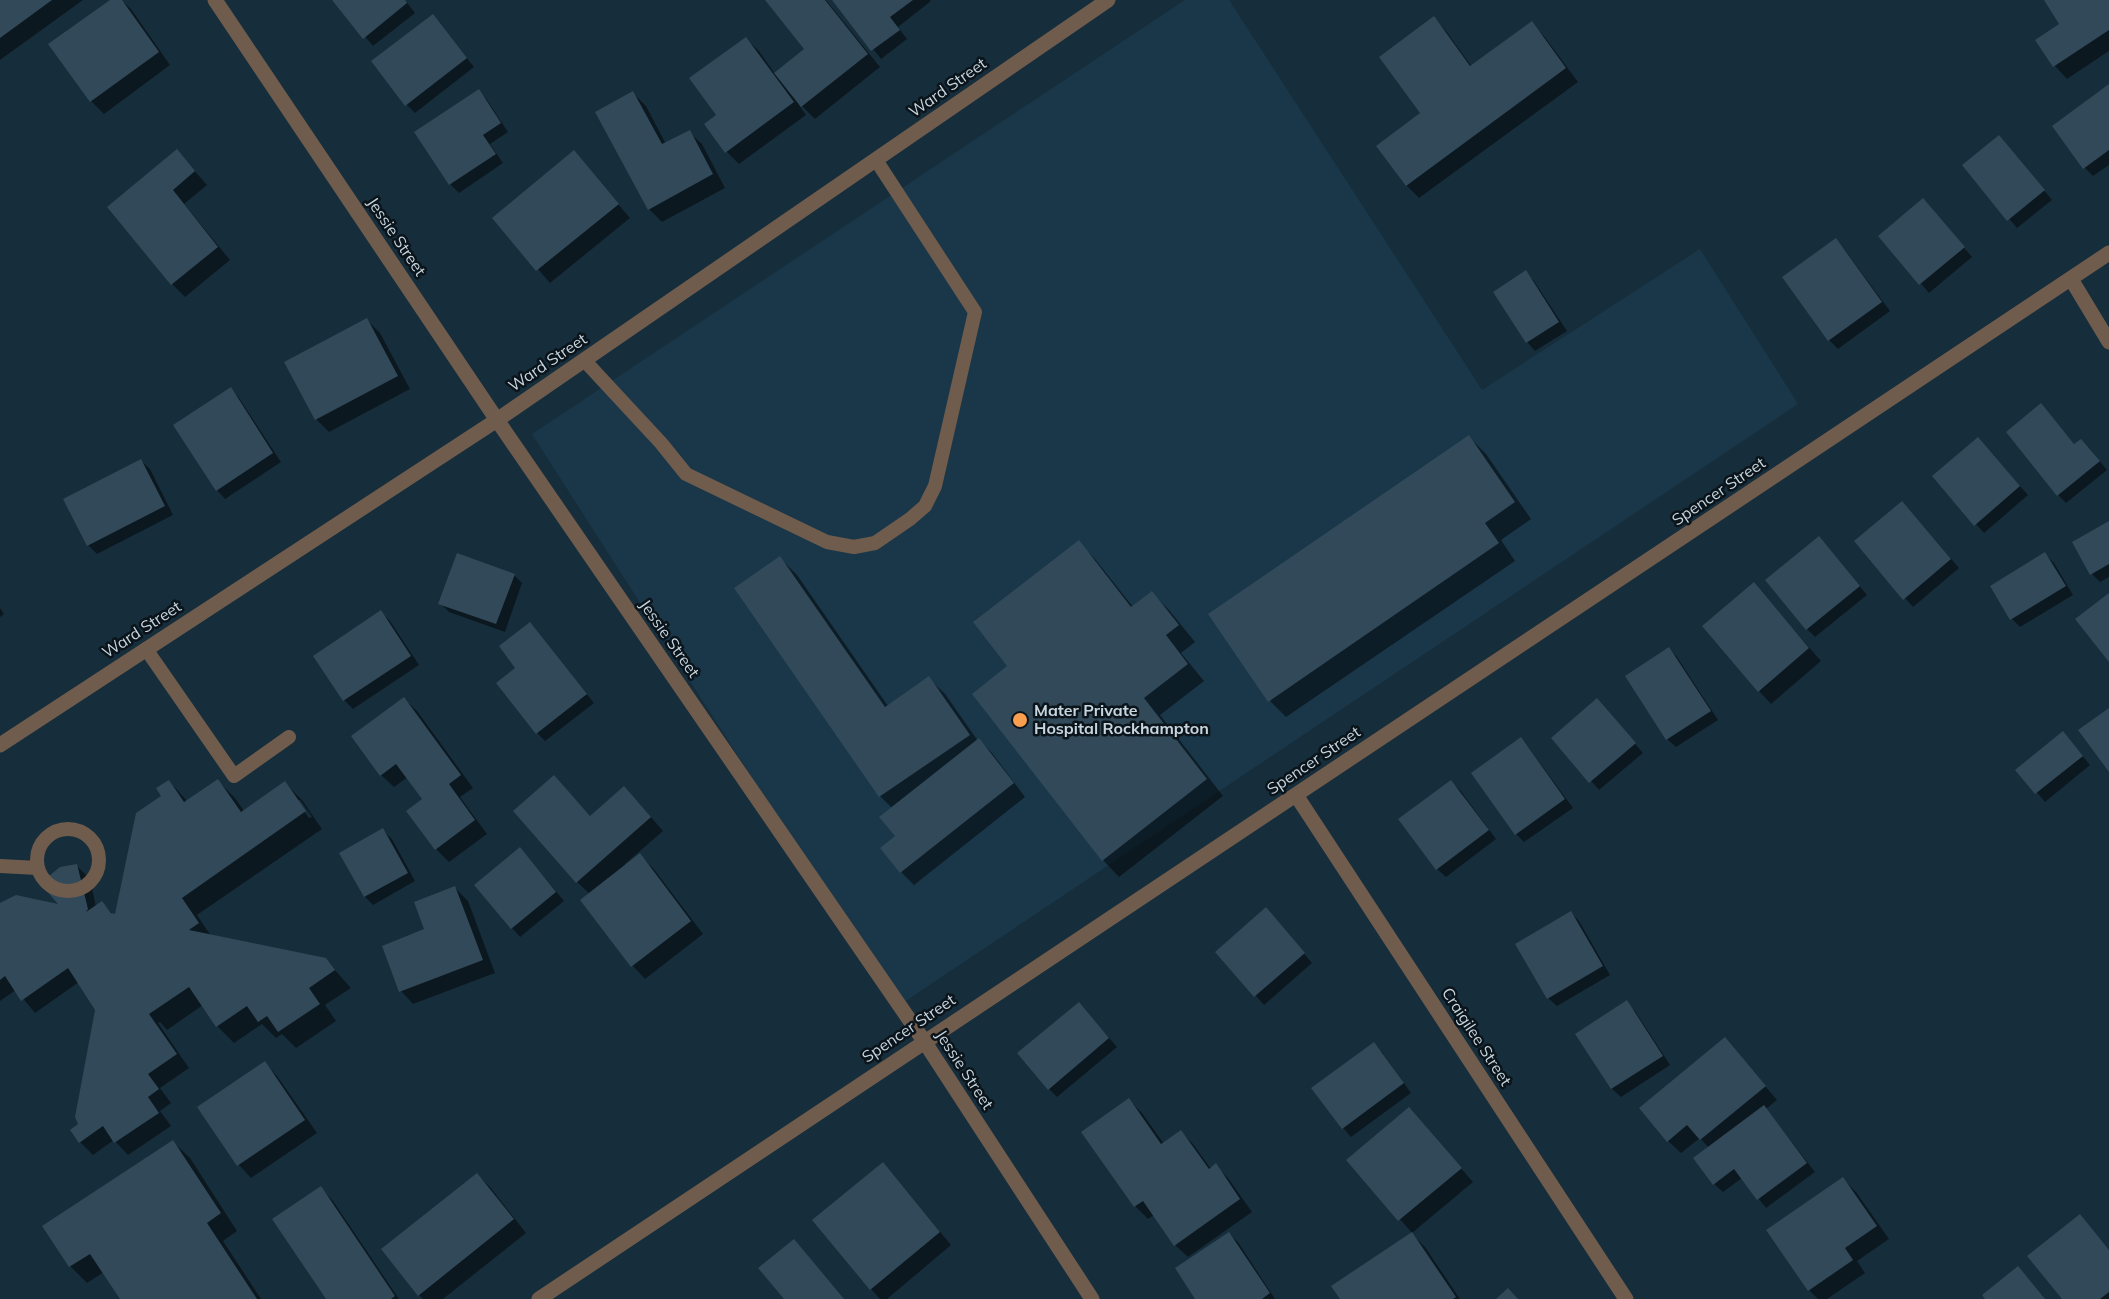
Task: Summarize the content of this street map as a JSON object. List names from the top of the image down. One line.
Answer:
{"streets":{"street":["Ward Street","Jessie Street","Spencer Street","Craigilee Street"]},"crossings":[["Ward Street","Jessie Street"],["Jessie Street","Spencer Street"],["Spencer Street","Craigilee Street"]],"places":["Mater Private Hospital Rockhampton"]}
